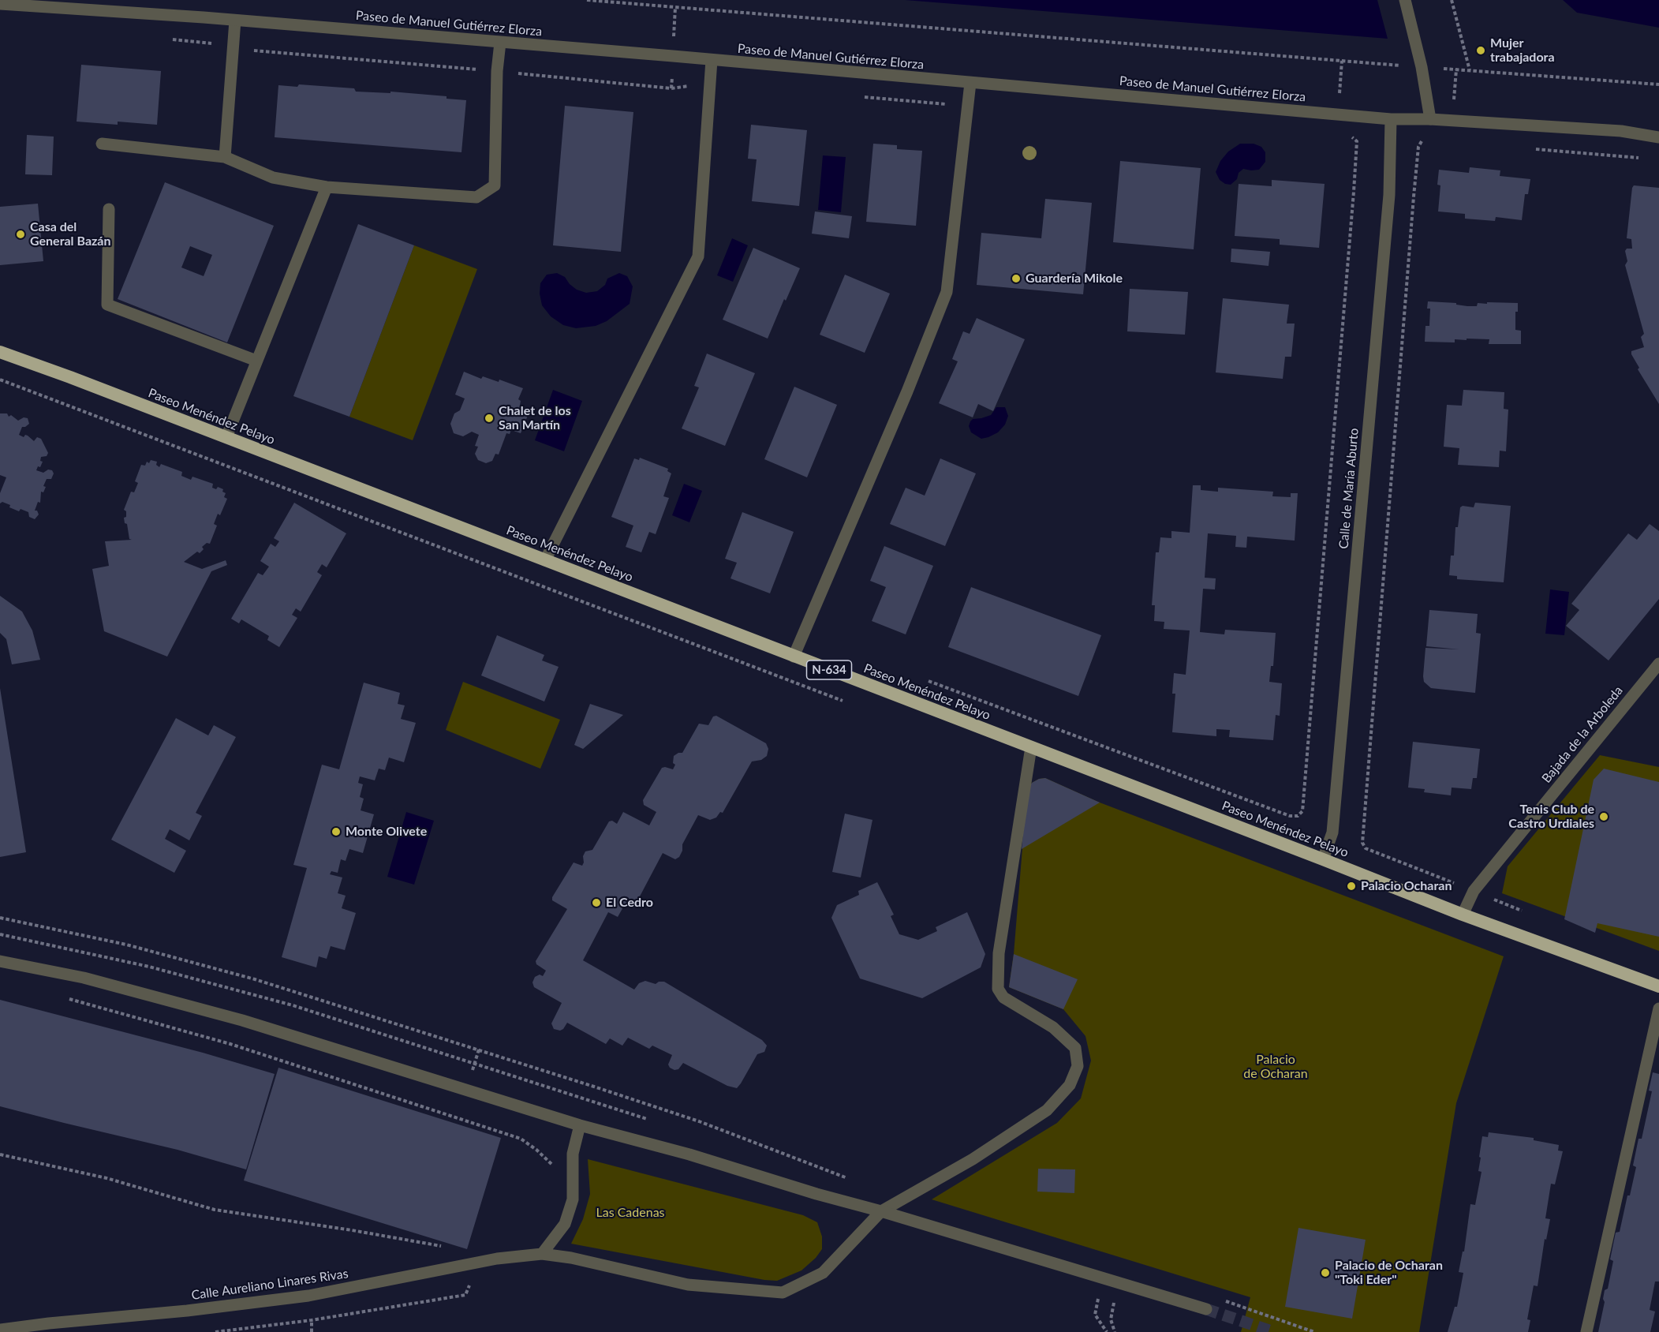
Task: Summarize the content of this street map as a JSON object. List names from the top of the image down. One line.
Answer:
{"streets":{"highway":["Paseo Menéndez Pelayo","N-634"],"street":["Paseo de Manuel Gutiérrez Elorza","Calle de María Aburto","Bajada de la Arboleda","Calle Aureliano Linares Rivas"]},"crossings":[["Paseo de Manuel Gutiérrez Elorza","Calle de María Aburto"],["Paseo Menéndez Pelayo","Calle de María Aburto"],["Paseo Menéndez Pelayo","Bajada de la Arboleda"],["Paseo Menéndez Pelayo","Calle Aureliano Linares Rivas"]],"parks":["Palacio de Ocharan","Las Cadenas"],"places":["Mujer trabajadora","Casa del General Bazán","Guardería Mikole","Chalet de los San Martín","Tenis Club de Castro Urdiales","Monte Olivete","Palacio Ocharan","El Cedro","Palacio de Ocharan \"Toki Eder\""]}
